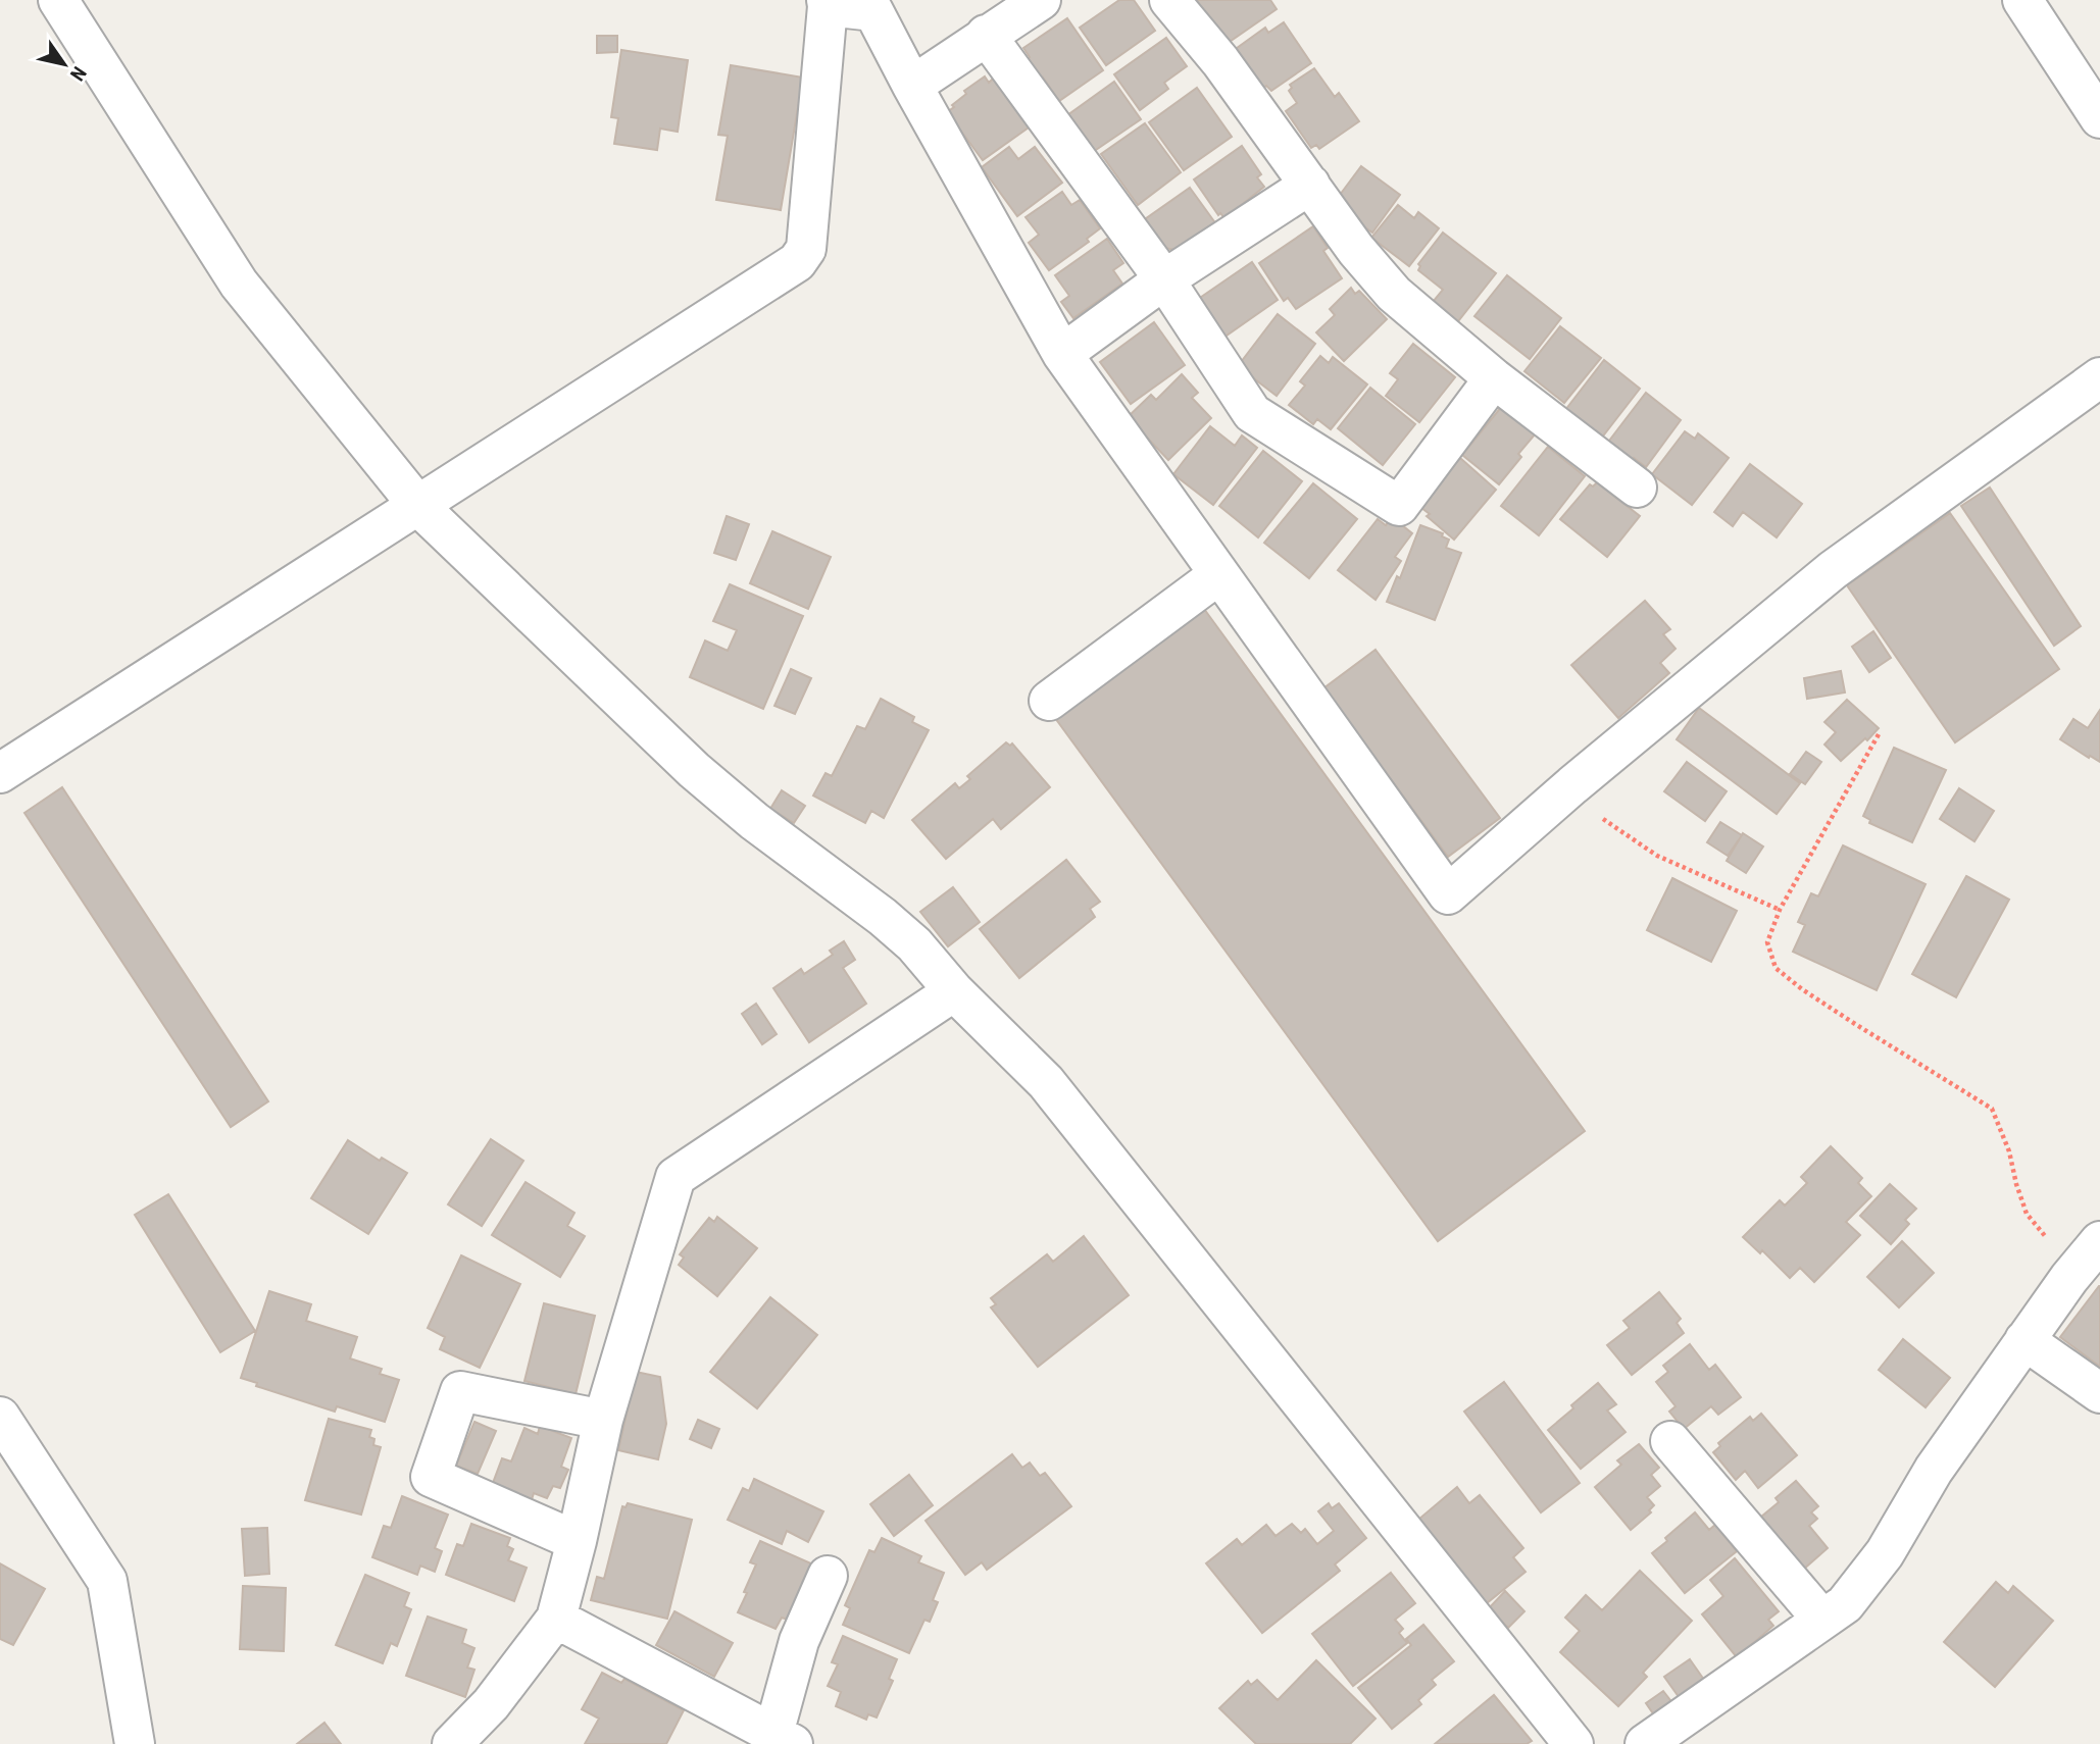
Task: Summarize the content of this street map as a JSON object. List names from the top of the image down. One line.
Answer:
{"north":"bottom right"}
